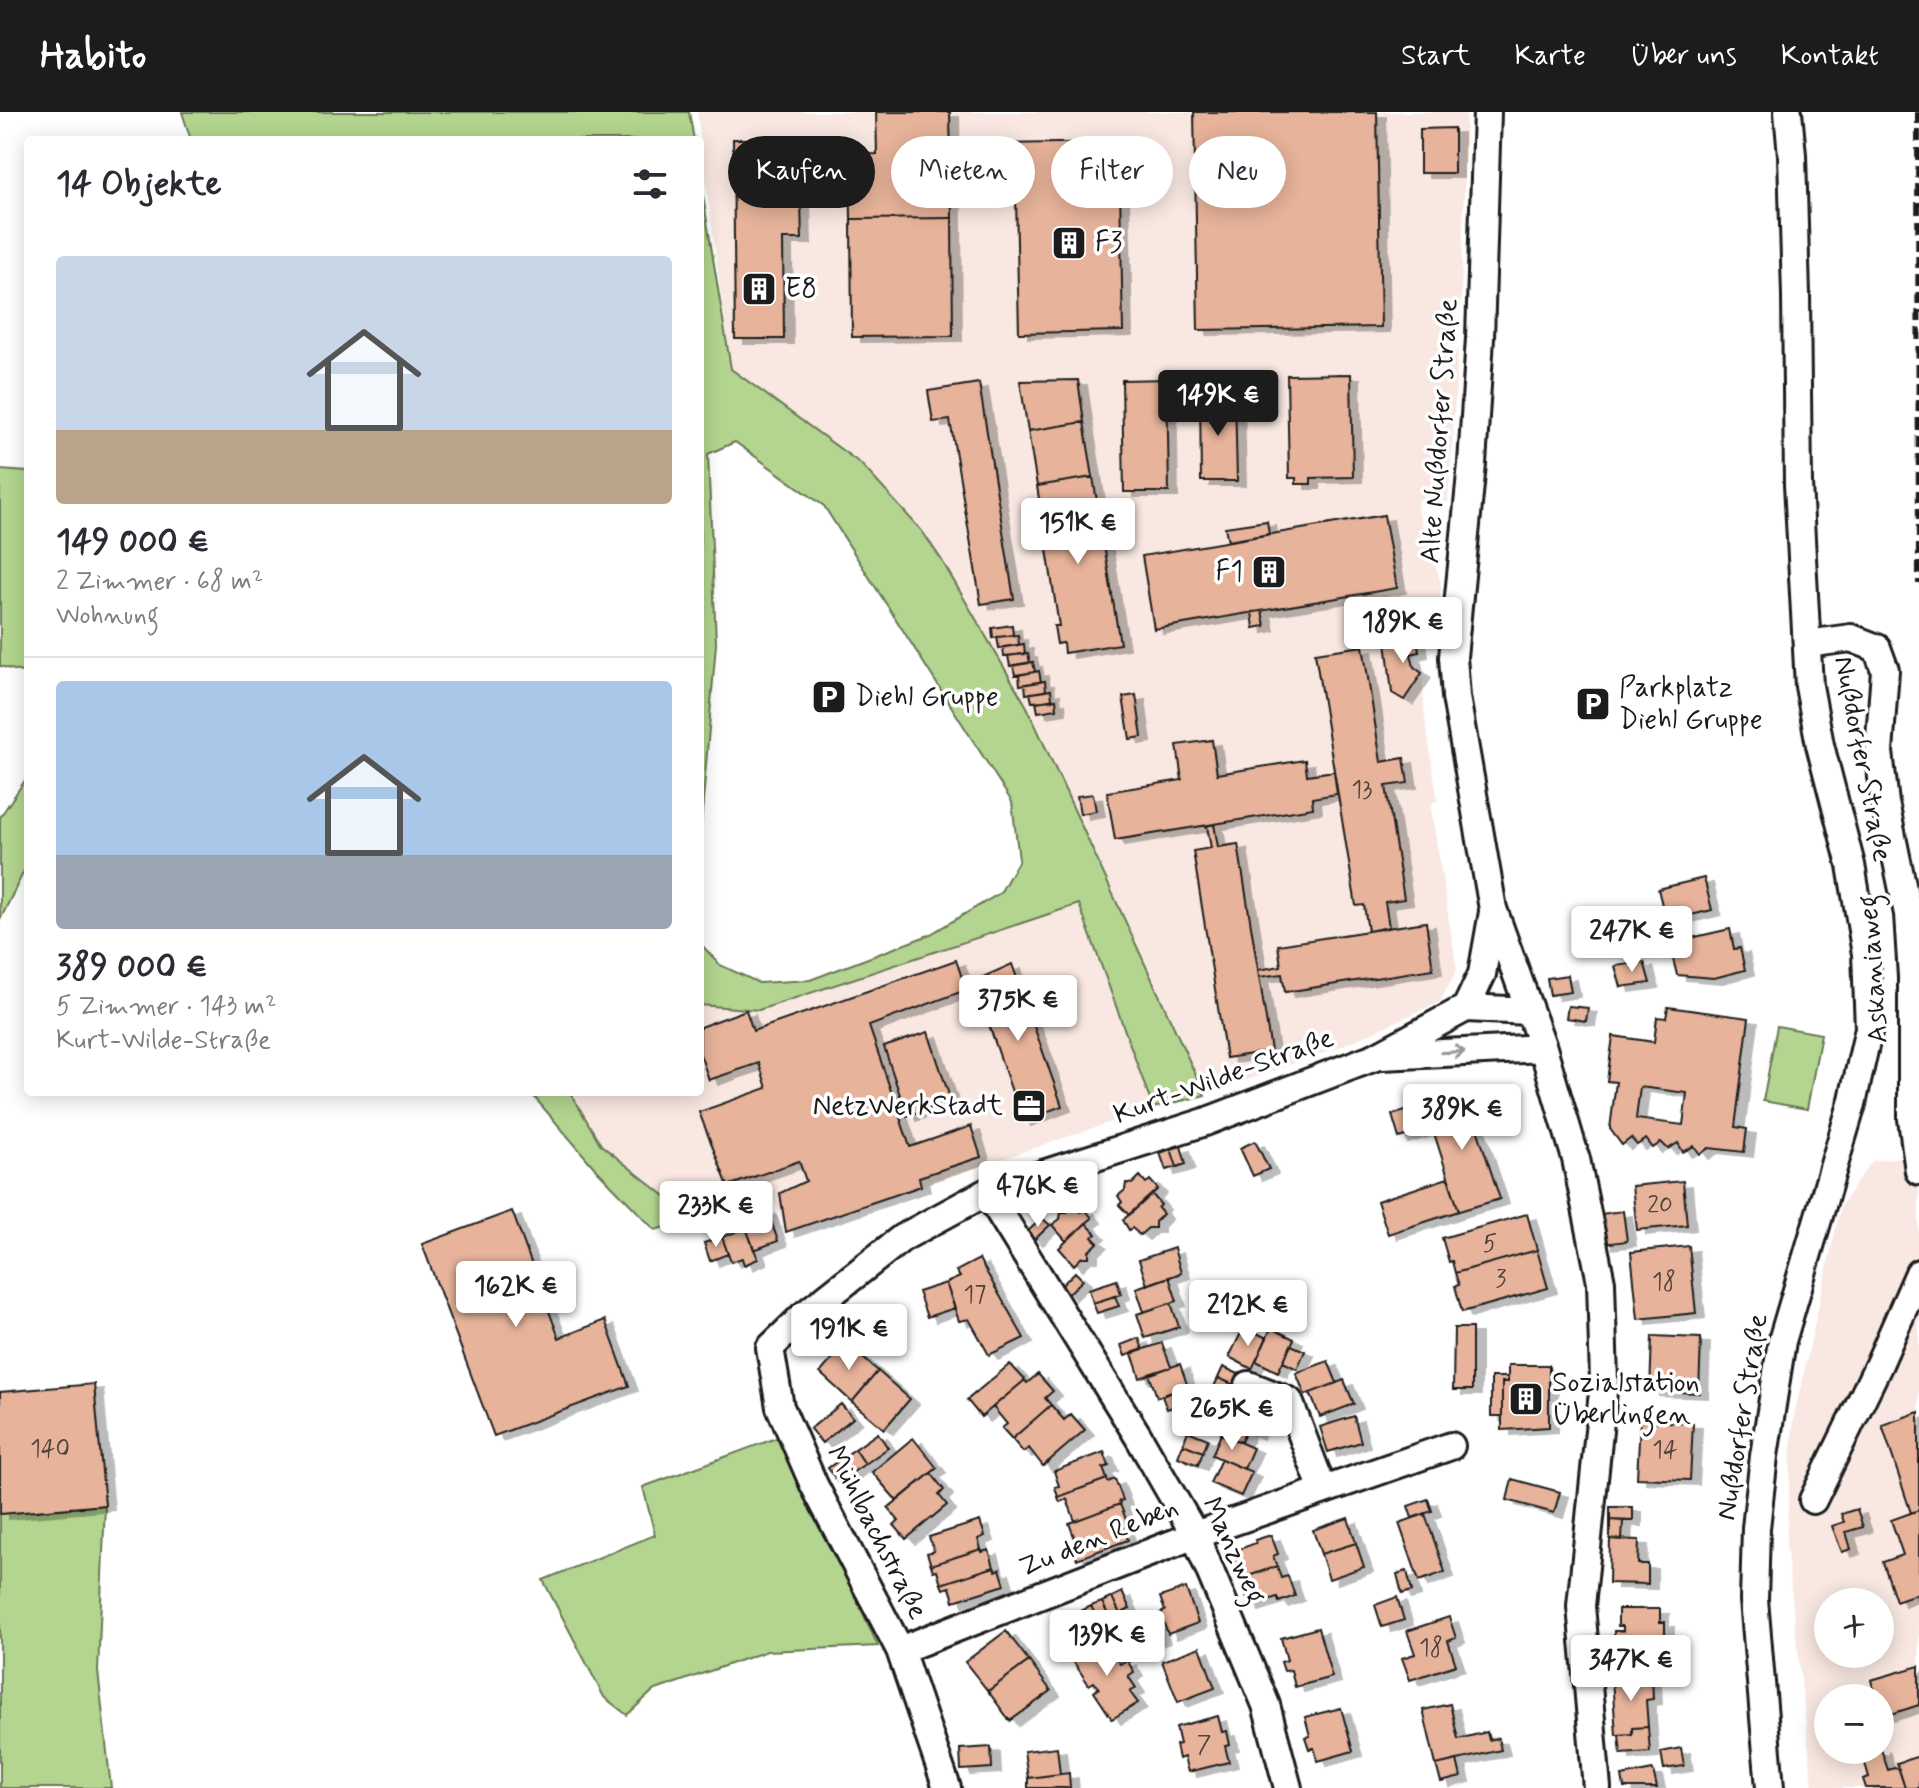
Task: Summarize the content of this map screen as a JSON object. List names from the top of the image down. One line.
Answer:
{"streets":{"street":["Alte Nußdorfer Straße","Nußdorfer Straße","Askaniaweg","Kurt-Wilde-Straße","Mühlbachstraße","Zu den Reben","Manzweg"]},"crossings":[["Alte Nußdorfer Straße","Kurt-Wilde-Straße"],["Nußdorfer Straße","Askaniaweg"],["Kurt-Wilde-Straße","Mühlbachstraße"],["Kurt-Wilde-Straße","Manzweg"],["Mühlbachstraße","Zu den Reben"],["Zu den Reben","Manzweg"]],"places":{"building":["F3","E8","F1","Sozialstation Überlingen"],"parking":["Diehl Gruppe","Parkplatz Diehl Gruppe"],"office":["NetzWerkStadt"]},"house_numbers":["13","20","5","3","18","17","140","14","18","7"],"page":{"header":"Habito","nav":["Start","Karte","Über uns","Kontakt"],"chip":["Kaufen","Mieten","Filter","Neu"],"heading":"14 Objekte","list":[{"name":"149 000 €","note":"2 Zimmer · 68 m² · Wohnung"},{"name":"389 000 €","note":"5 Zimmer · 143 m² · Kurt-Wilde-Straße"}],"price":["149K €","151K €","189K €","247K €","375K €","389K €","476K €","233K €","162K €","212K €","191K €","265K €","139K €","347K €"],"map_buttons":["+","−"]}}
